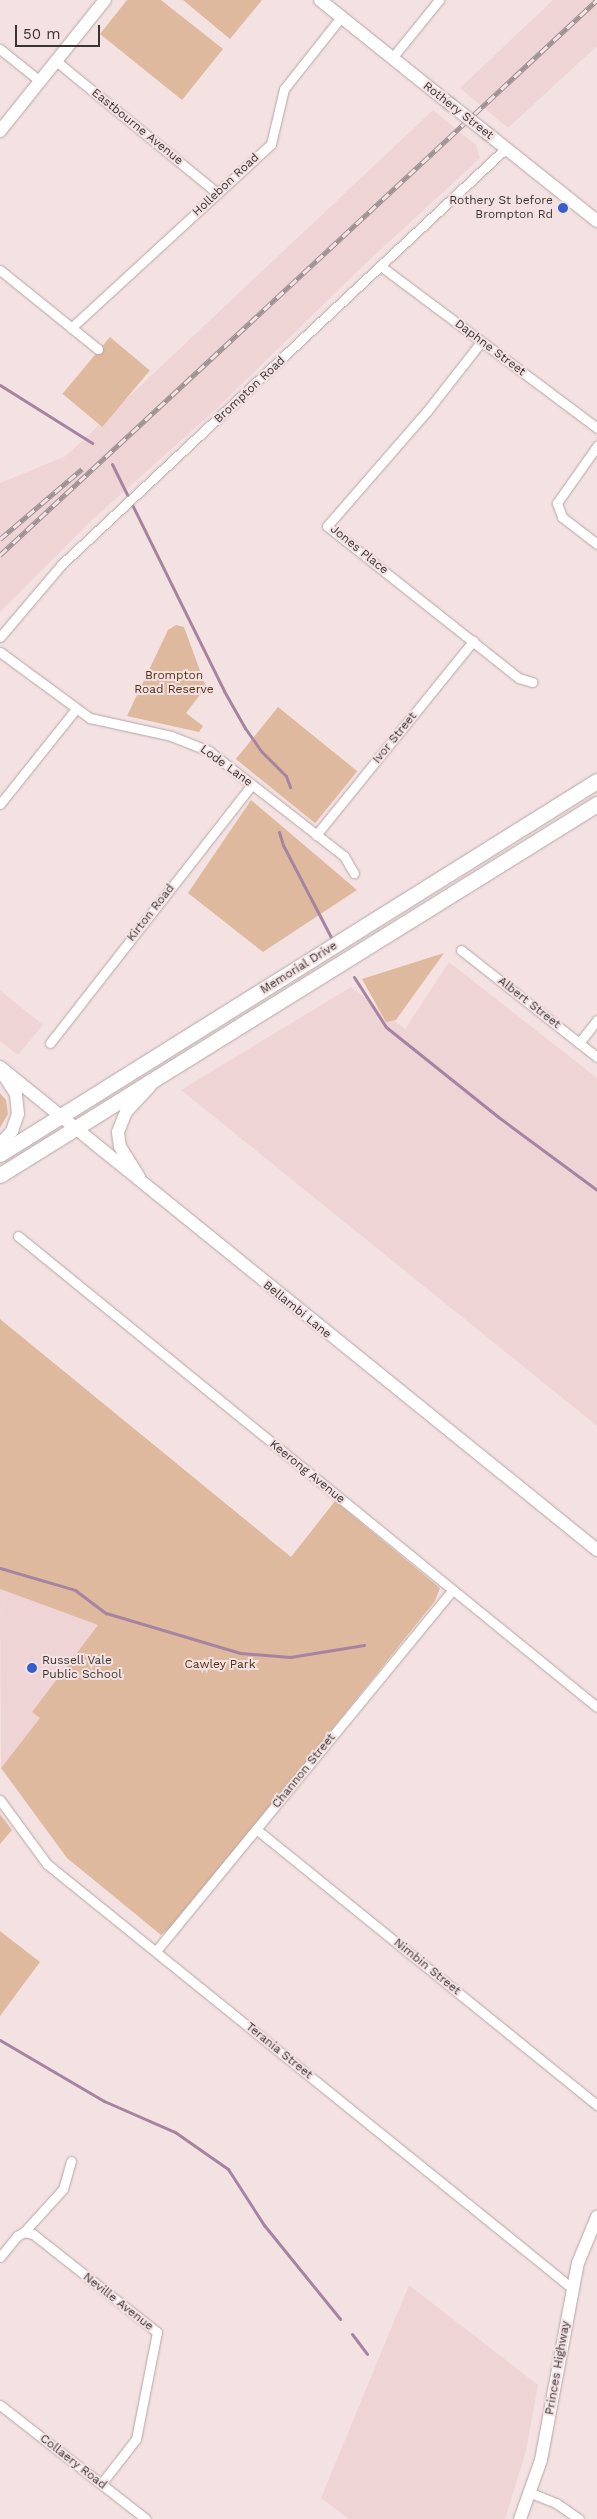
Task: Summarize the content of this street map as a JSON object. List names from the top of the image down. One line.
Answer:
{"streets":{"main road":["Rothery Street","Memorial Drive","Bellambi Lane","Princes Highway"],"street":["Eastbourne Avenue","Hollebon Road","Daphne Street","Brompton Road","Jones Place","Ivor Street","Lode Lane","Kirton Road","Albert Street","Keerong Avenue","Channon Street","Nimbin Street","Terania Street","Neville Avenue","Collaery Road"]},"crossings":[["Rothery Street","Hollebon Road"],["Rothery Street","Brompton Road"],["Eastbourne Avenue","Hollebon Road"],["Daphne Street","Brompton Road"],["Daphne Street","Jones Place"],["Jones Place","Ivor Street"],["Ivor Street","Lode Lane"],["Lode Lane","Kirton Road"],["Memorial Drive","Bellambi Lane"],["Keerong Avenue","Channon Street"],["Channon Street","Nimbin Street"],["Channon Street","Terania Street"],["Terania Street","Princes Highway"],["Neville Avenue","Collaery Road"]],"parks":["Brompton Road Reserve","Cawley Park"],"places":["Rothery St before Brompton Rd","Russell Vale Public School"],"scale_bar":"50 m"}
